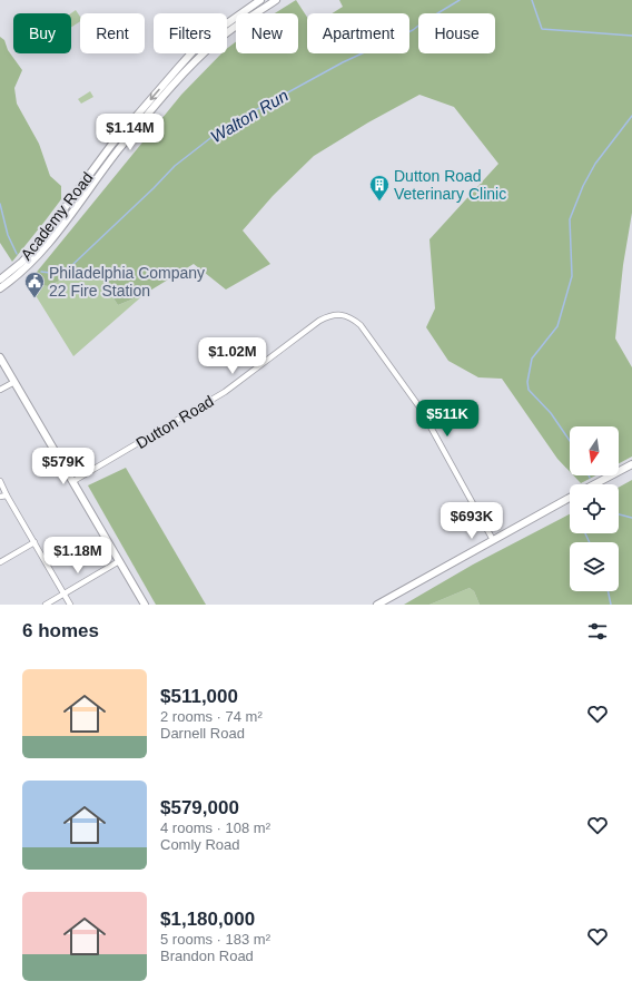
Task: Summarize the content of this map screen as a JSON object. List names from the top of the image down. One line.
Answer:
{"streets":{"main road":["Academy Road"],"street":["Dutton Road"]},"water":["Walton Run"],"places":{"building":["Dutton Road Veterinary Clinic"],"public building":["Philadelphia Company 22 Fire Station"]},"north":"bottom","page":{"chip":["Buy","Rent","Filters","New","Apartment","House"],"price":["$1.14M","$1.02M","$511K","$579K","$693K","$1.18M"],"heading":"6 homes","list":[{"name":"$511,000","note":"2 rooms · 74 m² · Darnell Road"},{"name":"$579,000","note":"4 rooms · 108 m² · Comly Road"},{"name":"$1,180,000","note":"5 rooms · 183 m² · Brandon Road"}]}}
